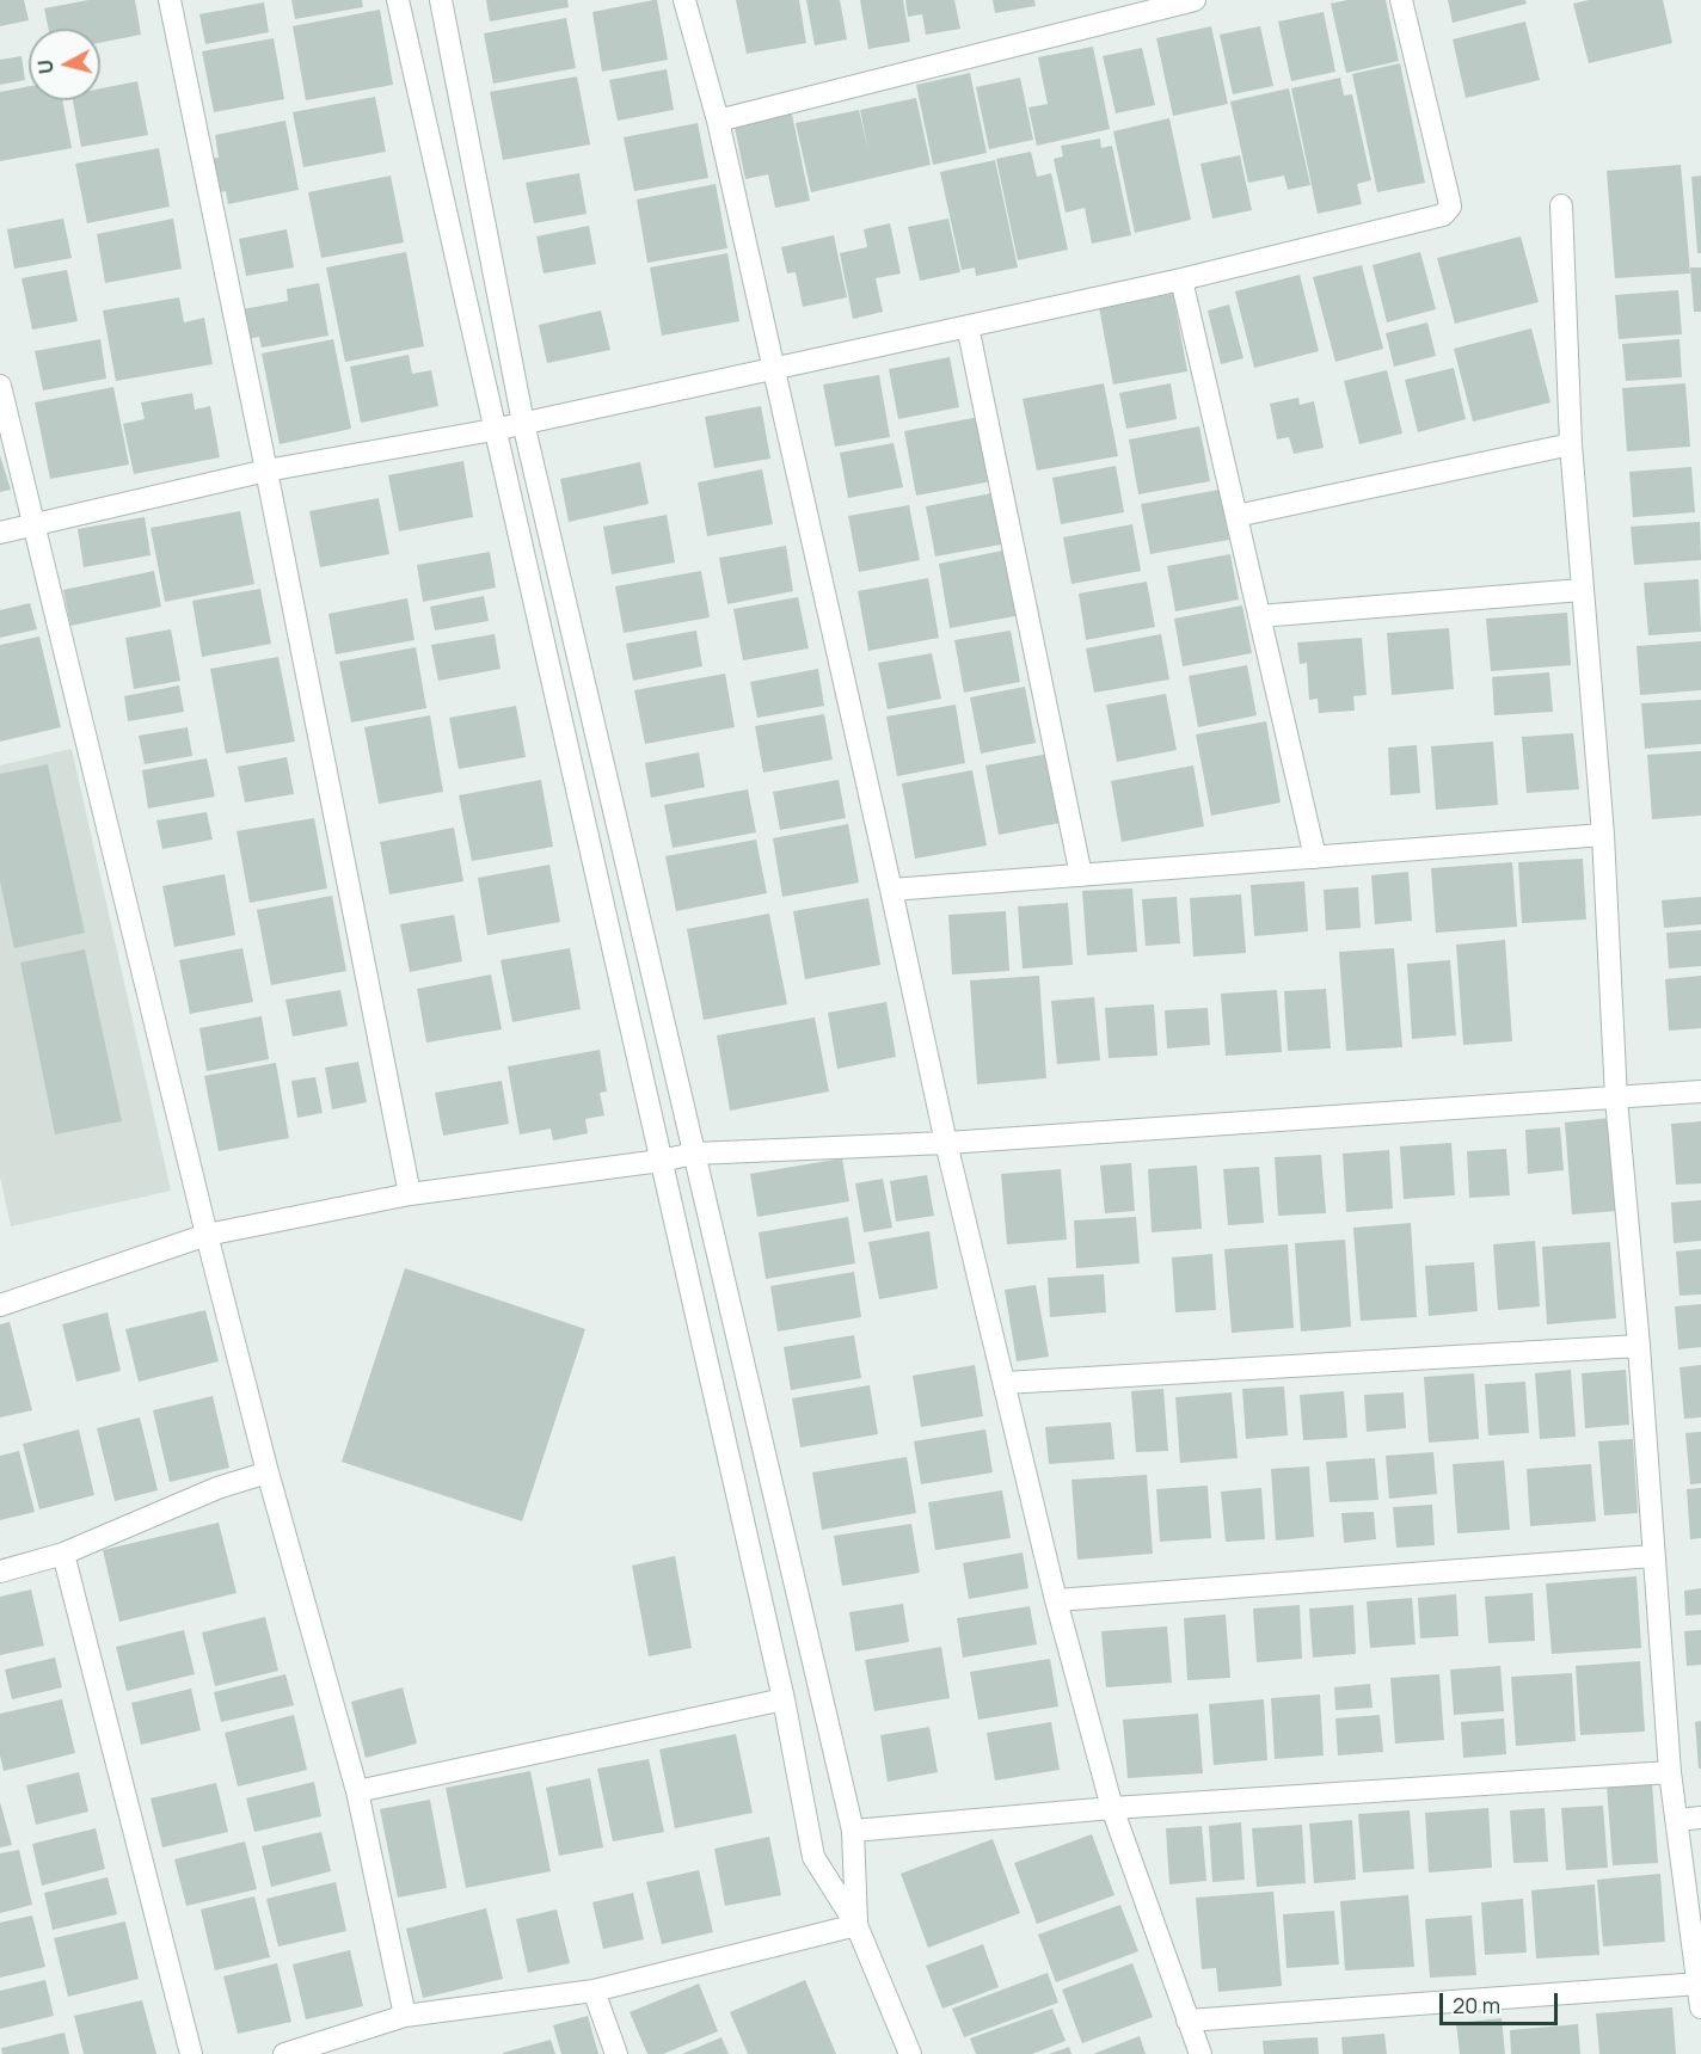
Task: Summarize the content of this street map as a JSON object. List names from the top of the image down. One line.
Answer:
{"scale_bar":"20 m","north":"left"}
